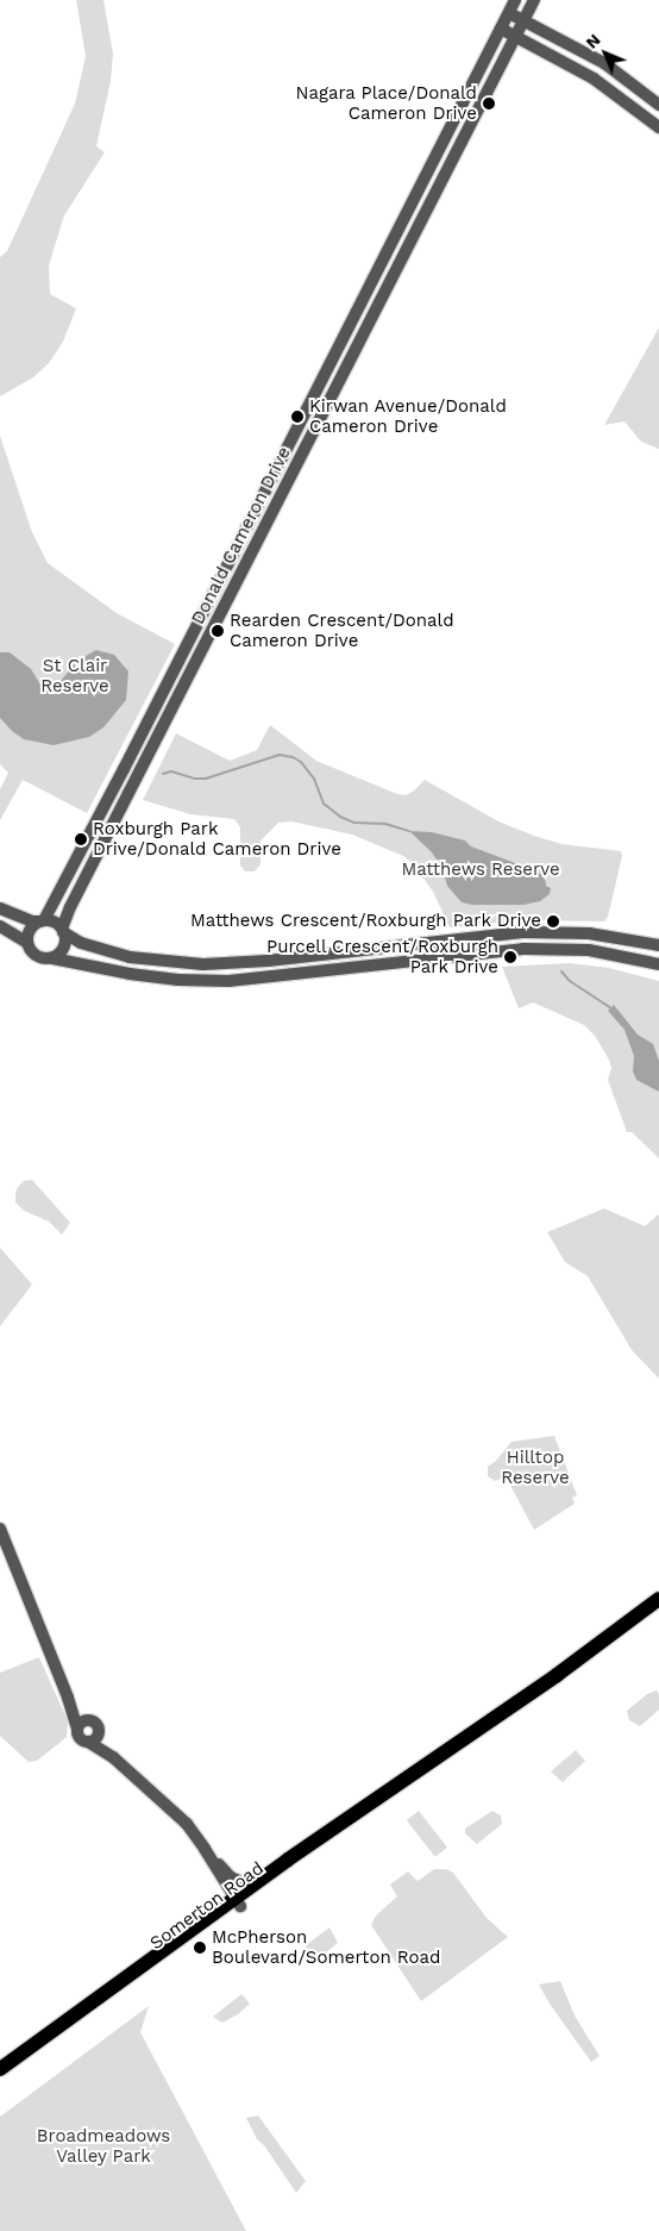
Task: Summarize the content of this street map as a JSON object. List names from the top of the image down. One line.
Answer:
{"streets":{"main road":["Somerton Road"],"street":["Donald Cameron Drive"]},"parks":["St Clair Reserve","Matthews Reserve","Hilltop Reserve","Broadmeadows Valley Park"],"places":["Nagara Place/Donald Cameron Drive","Kirwan Avenue/Donald Cameron Drive","Rearden Crescent/Donald Cameron Drive","Roxburgh Park Drive/Donald Cameron Drive","Matthews Crescent/Roxburgh Park Drive","Purcell Crescent/Roxburgh Park Drive","McPherson Boulevard/Somerton Road"],"north":"top left"}
